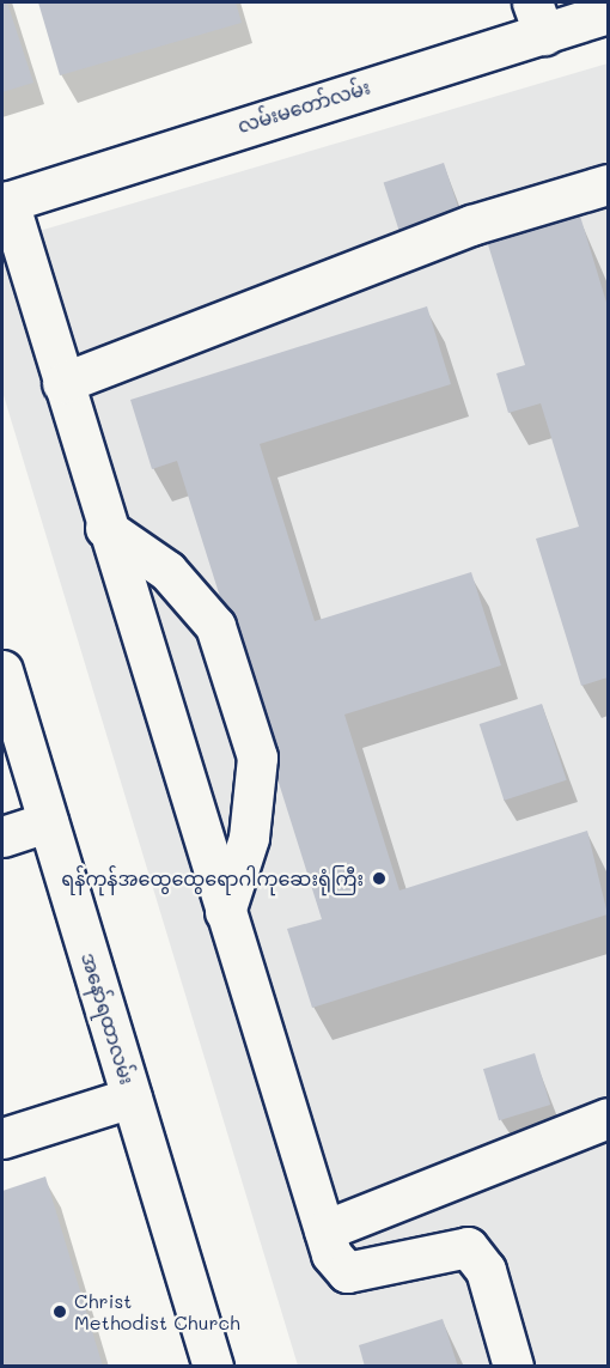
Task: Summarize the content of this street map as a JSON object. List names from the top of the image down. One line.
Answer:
{"streets":{"main road":["လမ်းမတော်လမ်း","အနော်ရထာလမ်း"]},"places":["ရန်ကုန်အထွေထွေရောဂါကုဆေးရုံကြီး","Christ Methodist Church"]}
